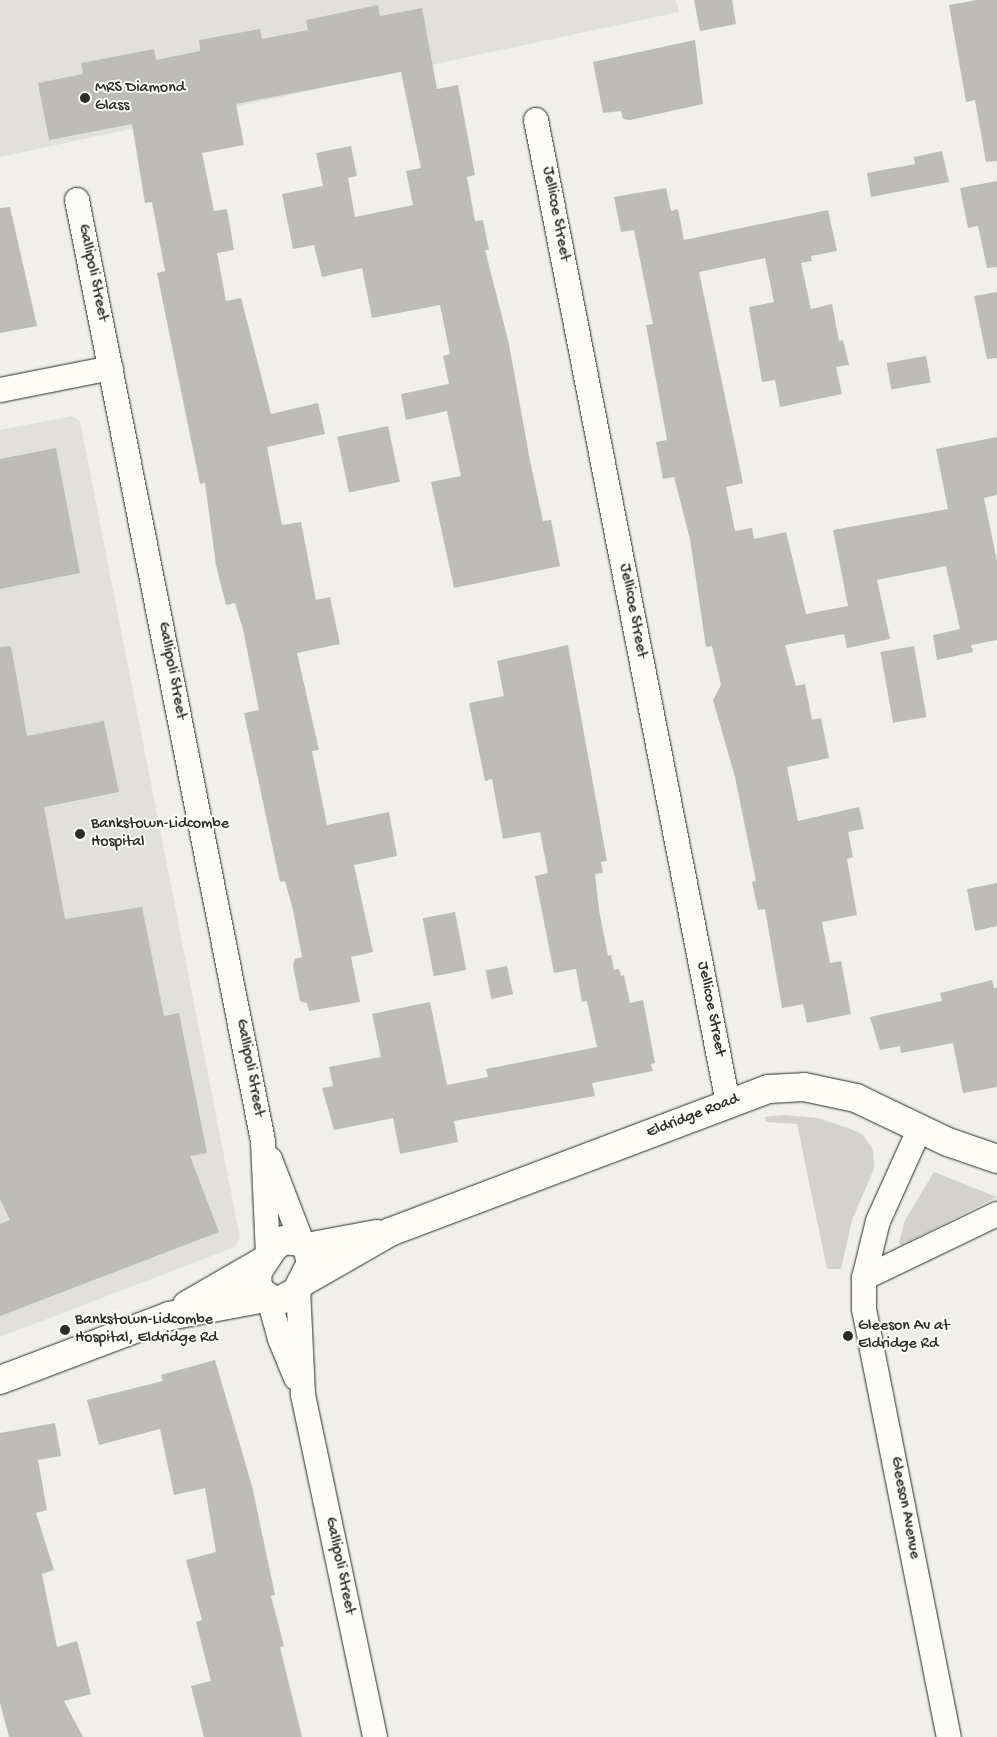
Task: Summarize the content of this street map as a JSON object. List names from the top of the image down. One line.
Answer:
{"streets":{"street":["Jellicoe Street","Gallipoli Street","Eldridge Road","Gleeson Avenue"]},"crossings":[["Jellicoe Street","Eldridge Road"],["Gallipoli Street","Eldridge Road"],["Eldridge Road","Gleeson Avenue"]],"places":["MRS Diamond Glass","Bankstown-Lidcombe Hospital","Bankstown-Lidcombe Hospital, Eldridge Rd","Gleeson Av at Eldridge Rd"]}
